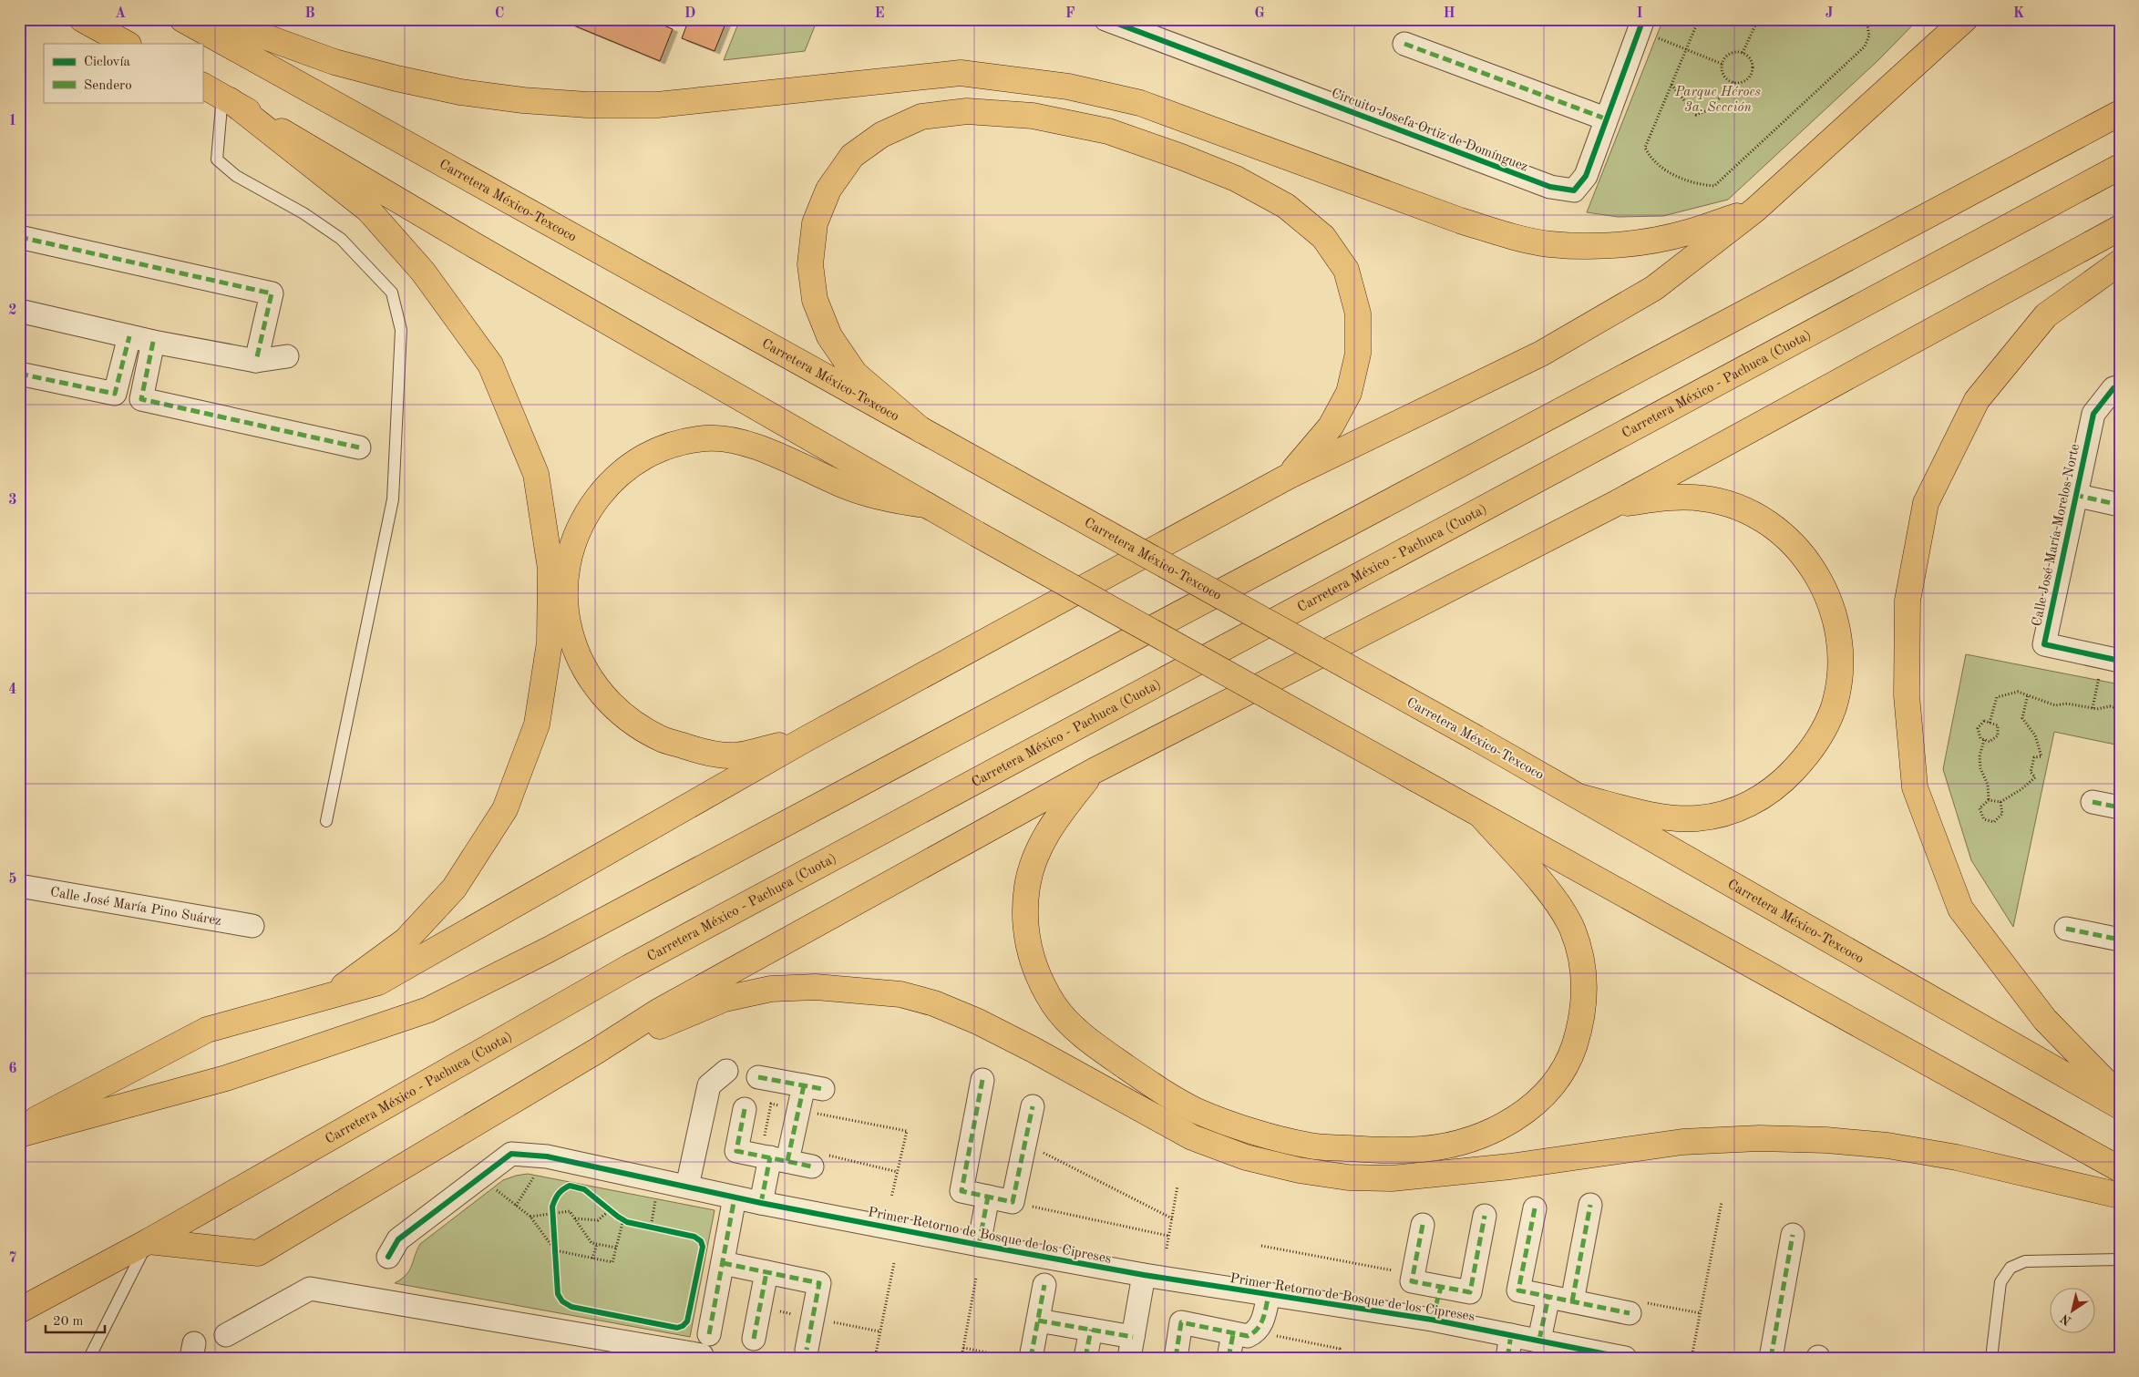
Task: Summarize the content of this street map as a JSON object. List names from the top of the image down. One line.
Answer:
{"streets":{"highway":["Carretera México-Texcoco","Carretera México - Pachuca (Cuota)"],"street":["Circuito Josefa Ortiz de Domínguez","Calle José María Morelos Norte","Calle José María Pino Suárez","Primer Retorno de Bosque de los Cipreses"]},"parks":["Parque Héroes 3a. Sección"],"legend":["Ciclovía","Sendero"],"scale_bar":"20 m","north":"bottom left","grid":{"columns":["A","B","C","D","E","F","G","H","I","J","K"],"rows":["1","2","3","4","5","6","7"]}}
